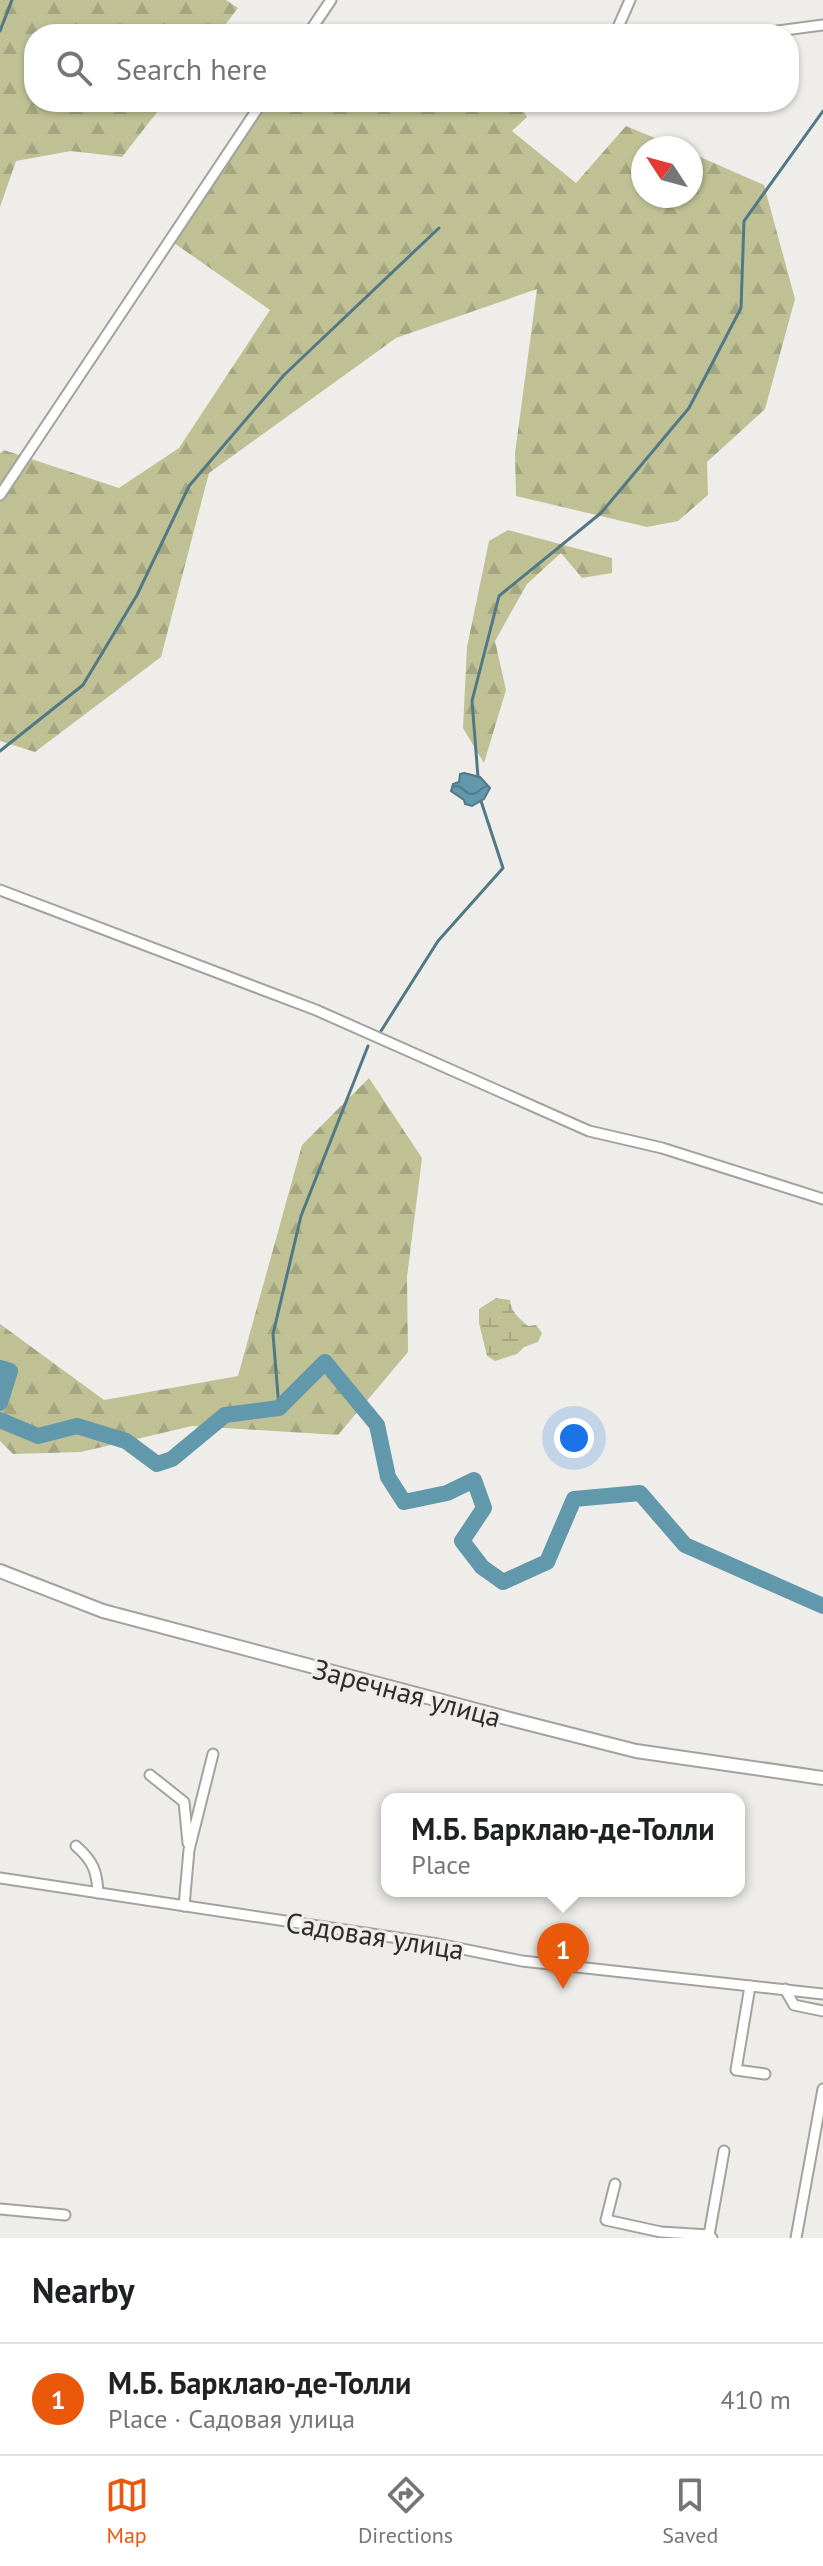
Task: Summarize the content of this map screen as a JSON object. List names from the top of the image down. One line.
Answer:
{"streets":{"street":["Заречная улица","Садовая улица"]},"north":"top left","page":{"search":"Search here","popup":["М.Б. Барклаю-де-Толли","Place"],"pins":"1","heading":"Nearby","list":[{"mark":"1","name":"М.Б. Барклаю-де-Толли","note":"Place · Садовая улица","value":"410 m"}],"nav":["Map","Directions","Saved"]}}
